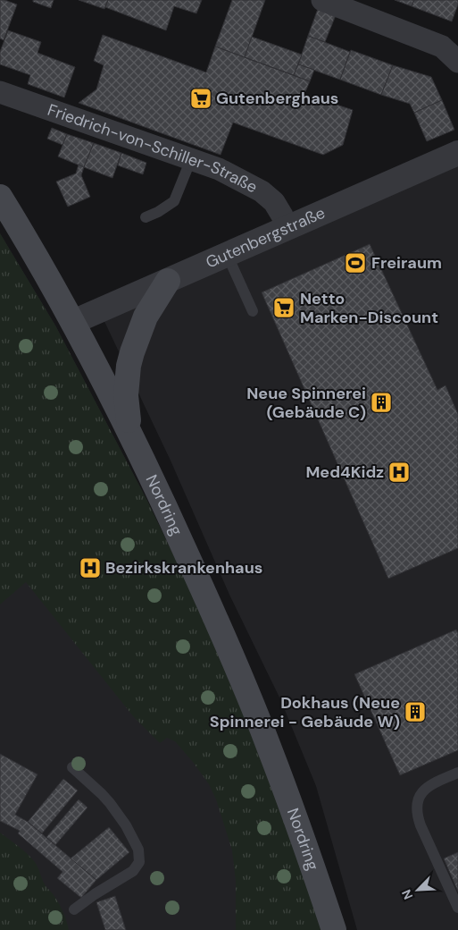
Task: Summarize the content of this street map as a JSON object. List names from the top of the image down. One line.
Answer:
{"streets":{"main road":["Nordring"],"street":["Friedrich-von-Schiller-Straße","Gutenbergstraße"]},"crossings":[["Friedrich-von-Schiller-Straße","Gutenbergstraße"],["Gutenbergstraße","Nordring"]],"places":{"supermarket":["Gutenberghaus","Netto Marken-Discount"],"sports":["Freiraum"],"building":["Neue Spinnerei (Gebäude C)","Dokhaus (Neue Spinnerei - Gebäude W)"],"hospital":["Med4Kidz","Bezirkskrankenhaus"]},"north":"bottom left"}
